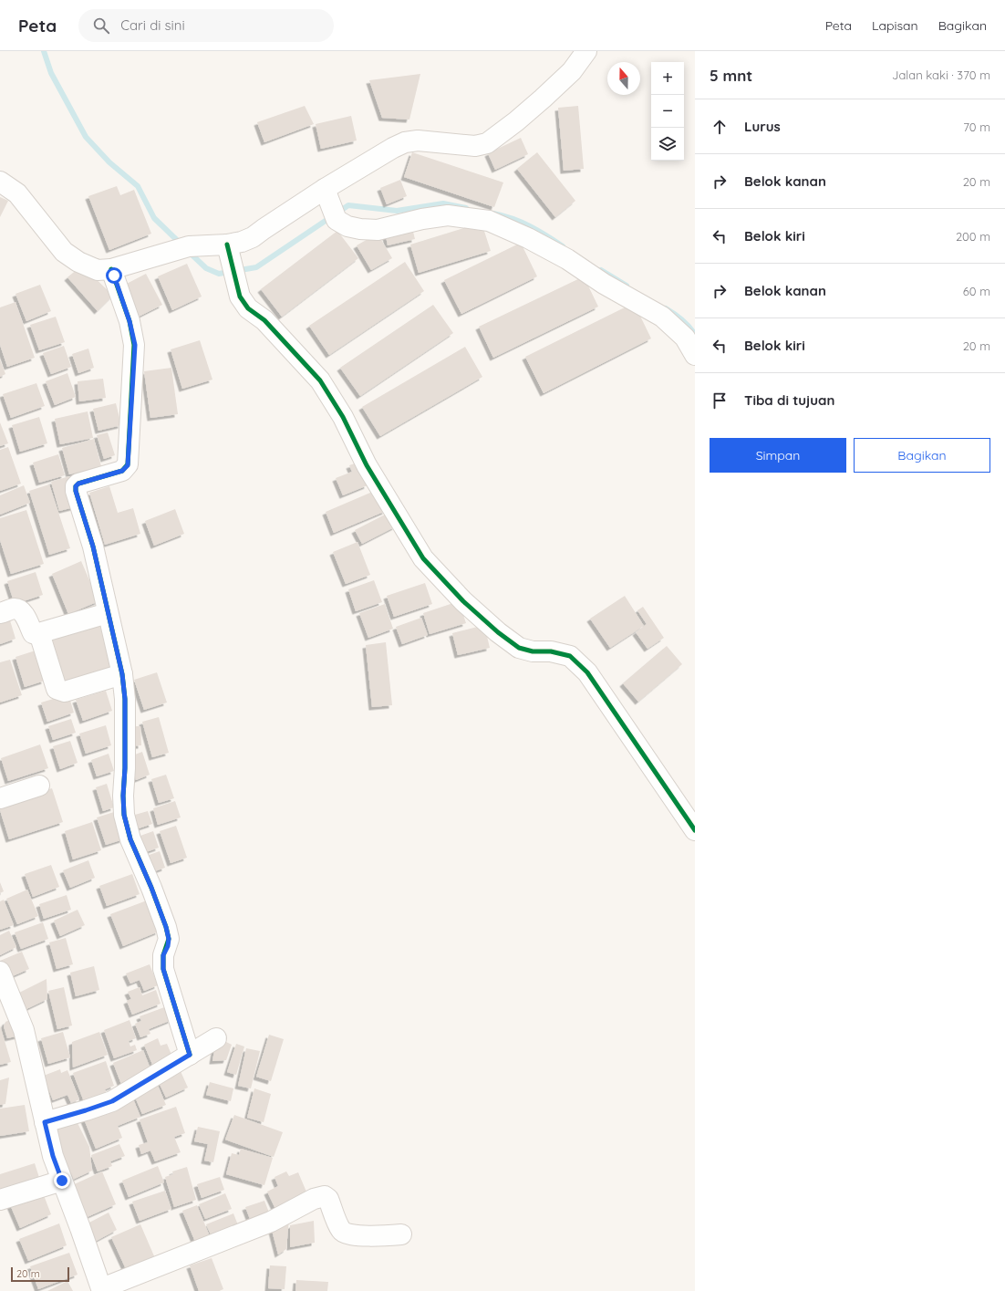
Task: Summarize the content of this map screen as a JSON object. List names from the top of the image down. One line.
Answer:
{"scale_bar":"20 m","north":"top","page":{"header":"Peta","search":"Cari di sini","nav":["Peta","Lapisan","Bagikan"],"heading":["5 mnt","Jalan kaki · 370 m"],"map_buttons":["+","−"],"list":[["Lurus","70 m"],["Belok kanan","20 m"],["Belok kiri","200 m"],["Belok kanan","60 m"],["Belok kiri","20 m"],"Tiba di tujuan"],"buttons":["Simpan","Bagikan"],"scale":"20 m"}}
